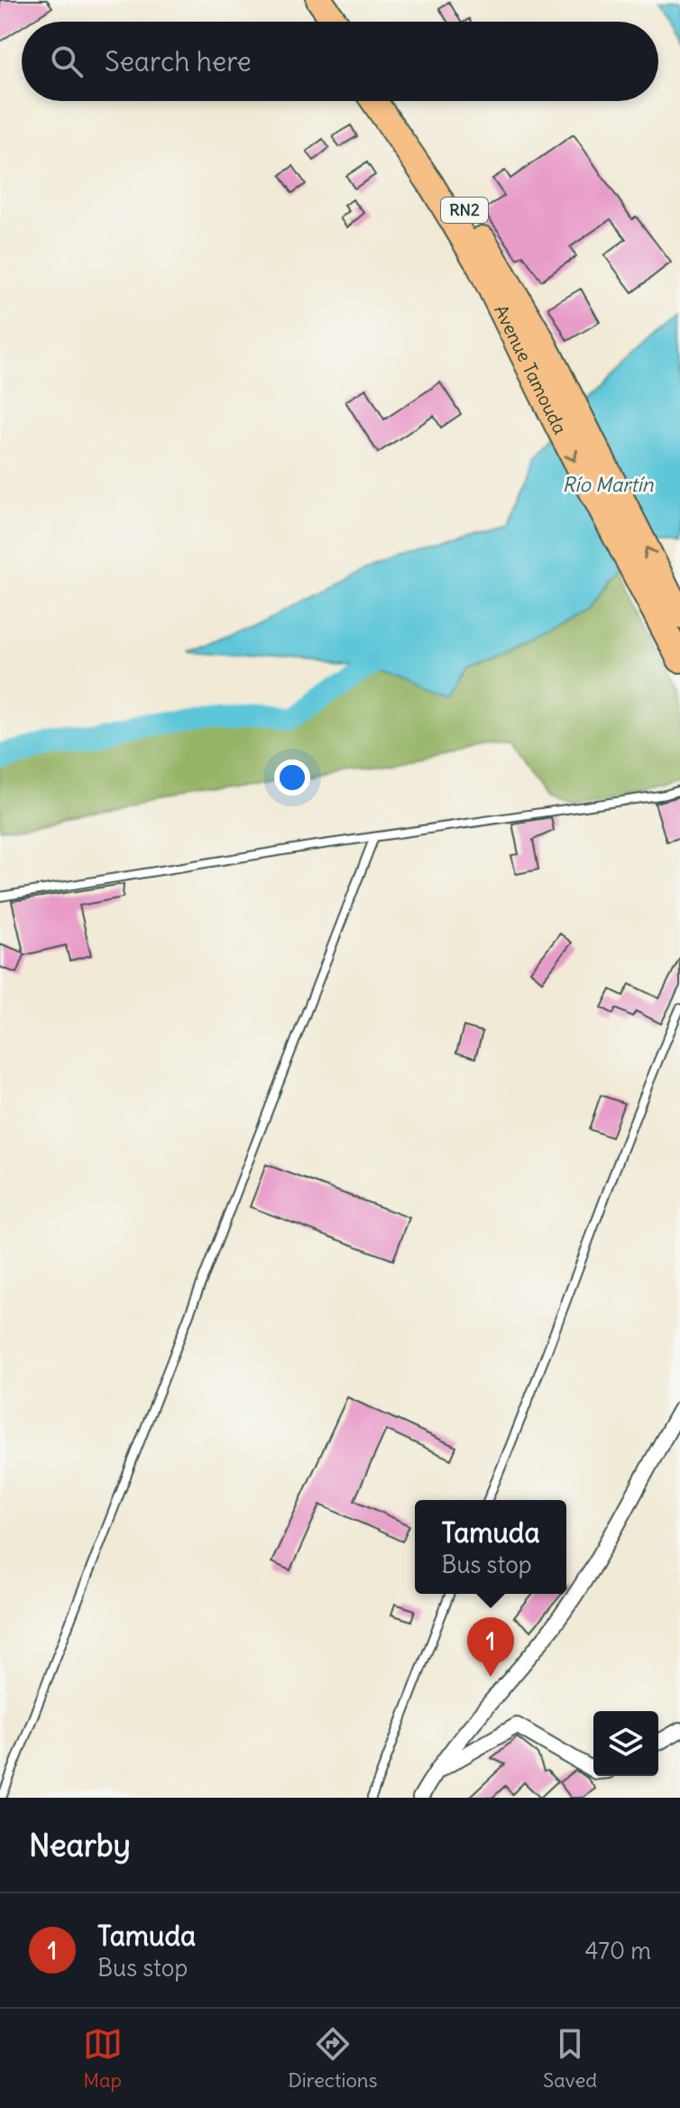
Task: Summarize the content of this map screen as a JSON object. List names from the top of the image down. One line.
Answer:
{"streets":{"highway":["RN2","Avenue Tamouda"]},"water":["Río Martín"],"page":{"search":"Search here","popup":["Tamuda","Bus stop"],"pins":"1","heading":"Nearby","list":[{"mark":"1","name":"Tamuda","note":"Bus stop","value":"470 m"}],"nav":["Map","Directions","Saved"]}}
